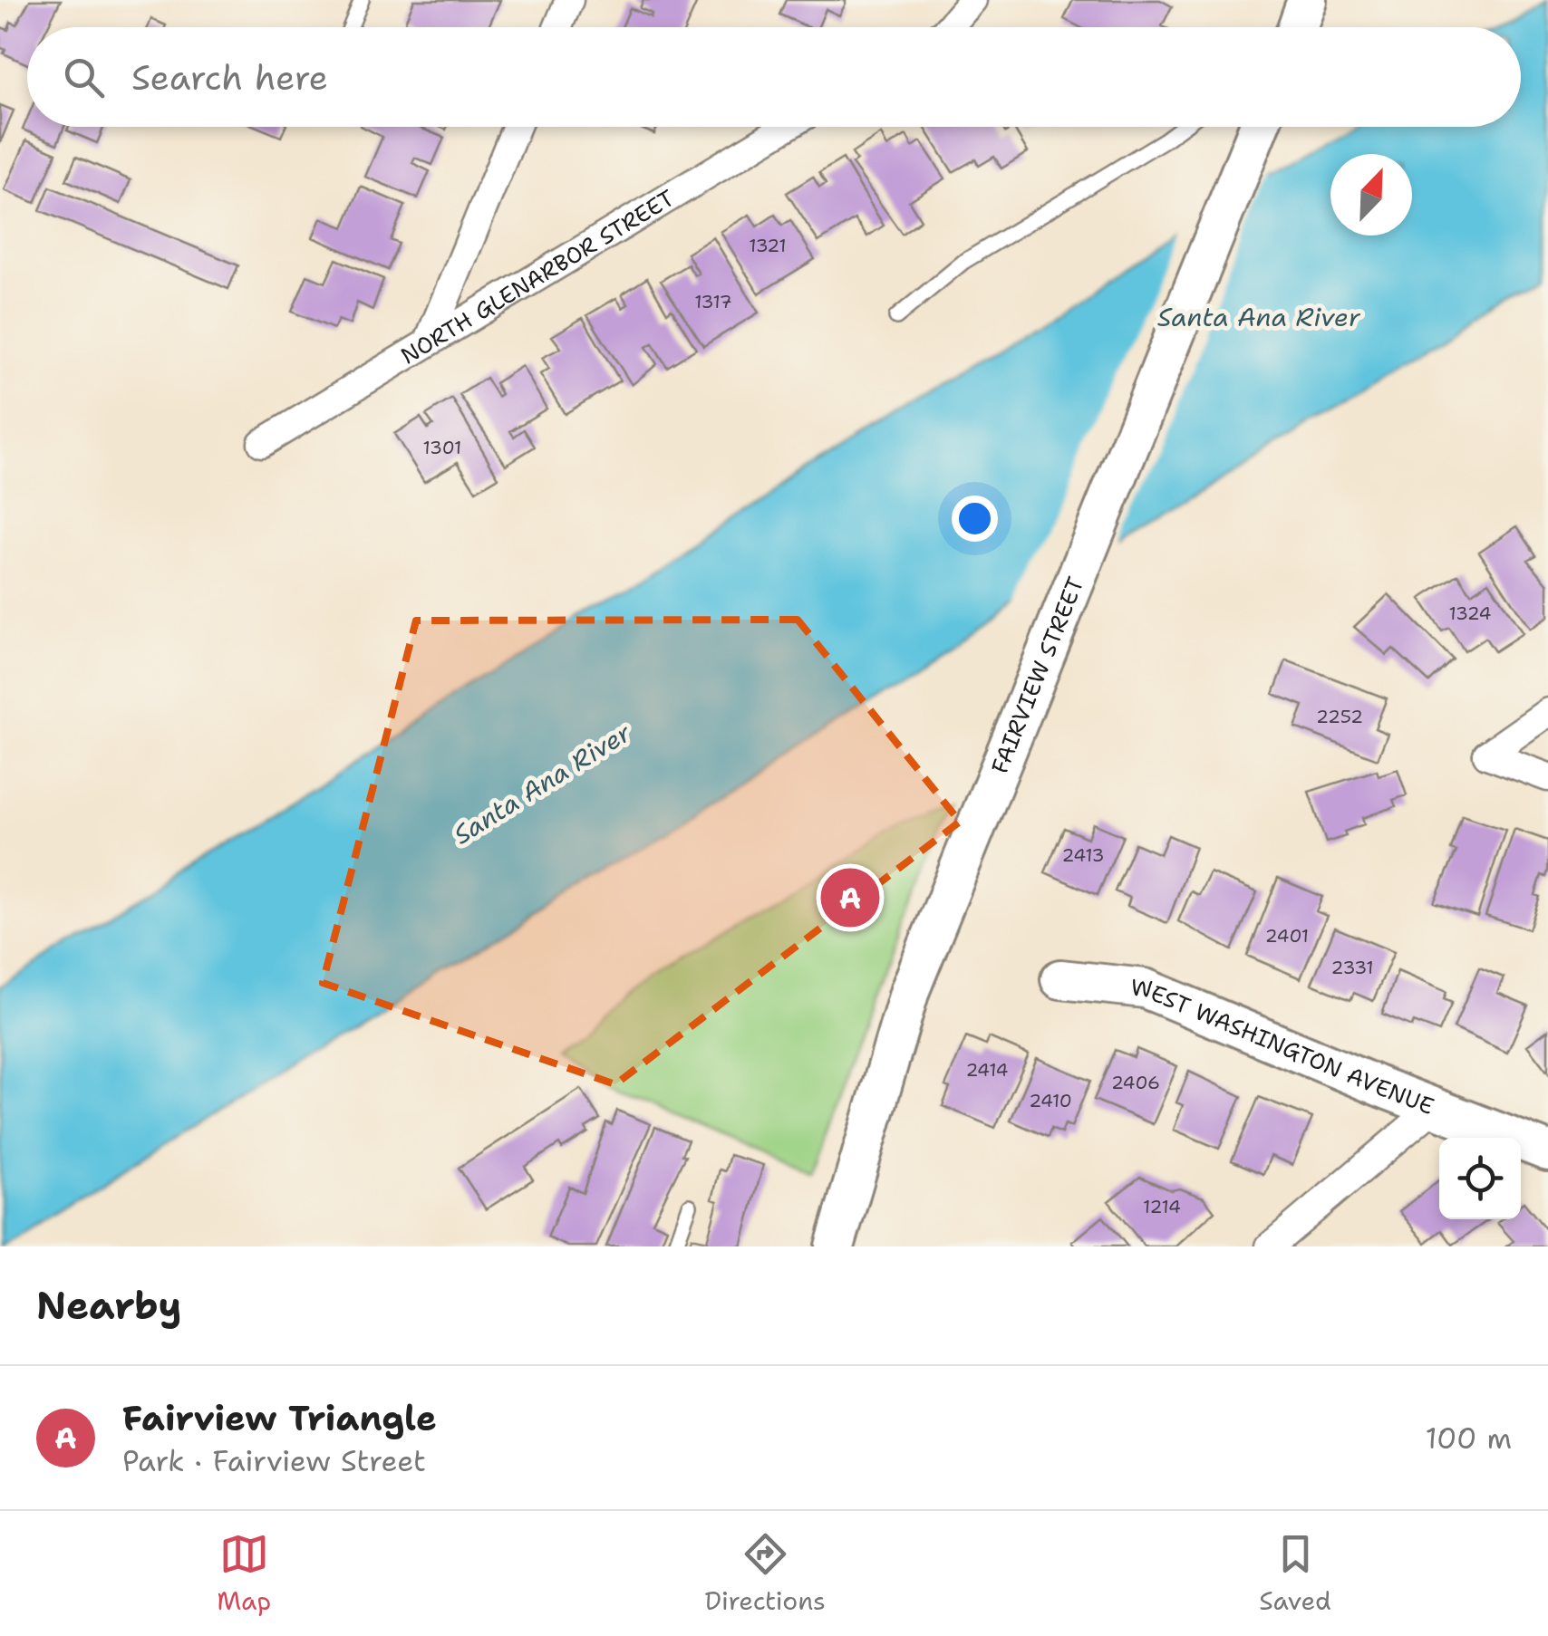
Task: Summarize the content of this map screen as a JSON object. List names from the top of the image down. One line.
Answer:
{"streets":{"main road":["FAIRVIEW STREET","WEST WASHINGTON AVENUE"],"street":["NORTH GLENARBOR STREET"]},"water":["Santa Ana River"],"house_numbers":["1321","1317","1301","1324","2252","2413","2401","2331","2414","2406","2410","1214"],"north":"top right","page":{"search":"Search here","pins":"A","heading":"Nearby","list":[{"mark":"A","name":"Fairview Triangle","note":"Park · Fairview Street","value":"100 m"}],"nav":["Map","Directions","Saved"]}}
